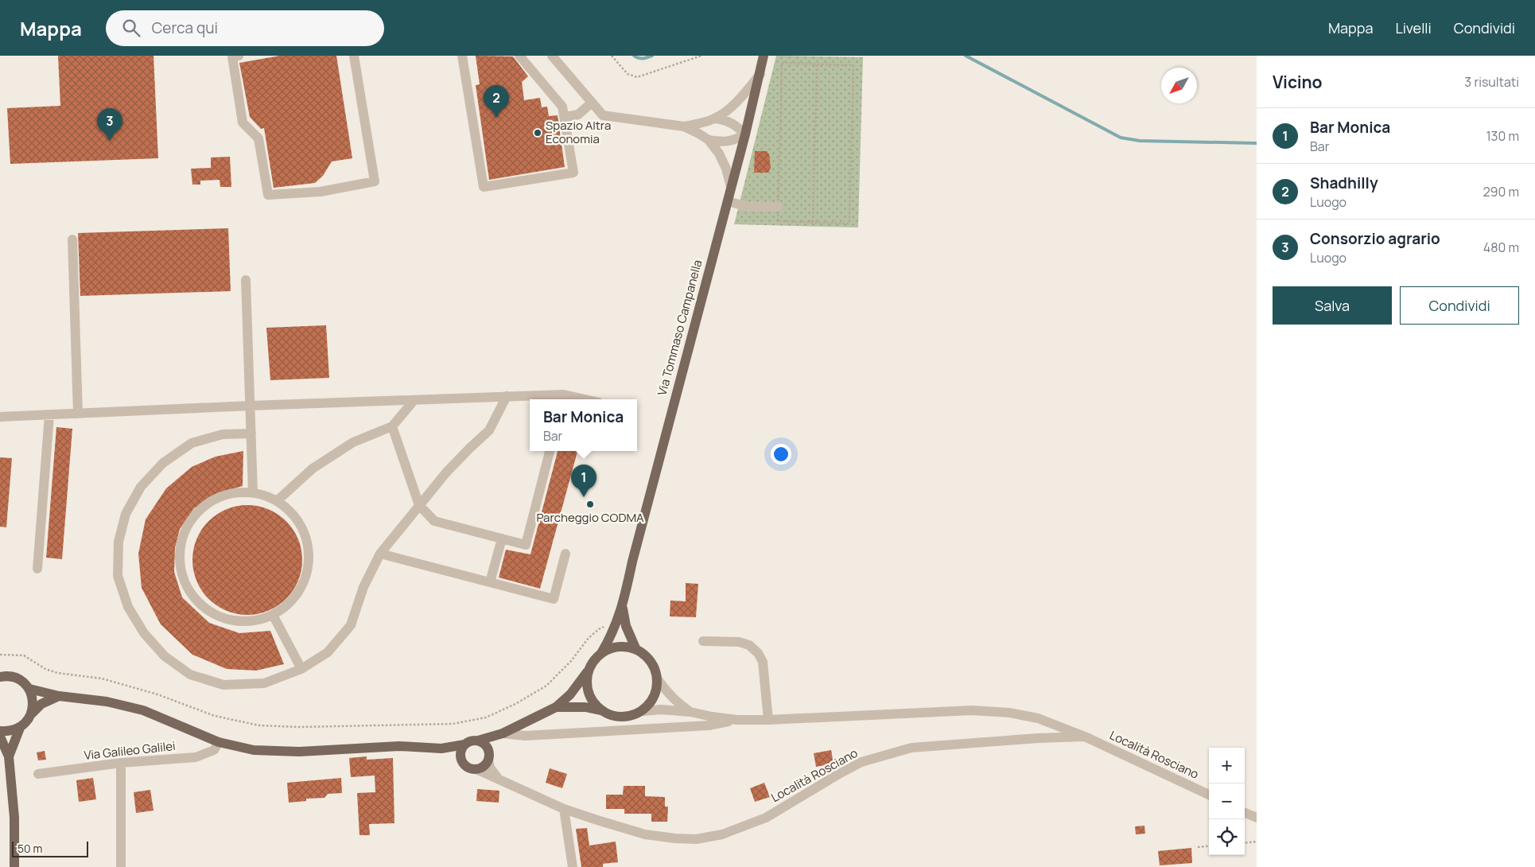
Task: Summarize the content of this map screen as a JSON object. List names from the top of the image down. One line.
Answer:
{"streets":{"main road":["Via Tommaso Campanella","Via Galileo Galilei"],"street":["Località Rosciano"]},"crossings":[["Via Tommaso Campanella","Località Rosciano"]],"places":["Spazio Altra Economia","Parcheggio CODMA"],"scale_bar":"50 m","north":"bottom left","page":{"header":"Mappa","search":"Cerca qui","nav":["Mappa","Livelli","Condividi"],"heading":["Vicino","3 risultati"],"pins":["2","3","1"],"list":[{"mark":"1","name":"Bar Monica","note":"Bar","value":"130 m"},{"mark":"2","name":"Shadhilly","note":"Luogo","value":"290 m"},{"mark":"3","name":"Consorzio agrario","note":"Luogo","value":"480 m"}],"buttons":["Salva","Condividi"],"popup":["Bar Monica","Bar"],"map_buttons":["+","−"],"scale":"50 m"}}
